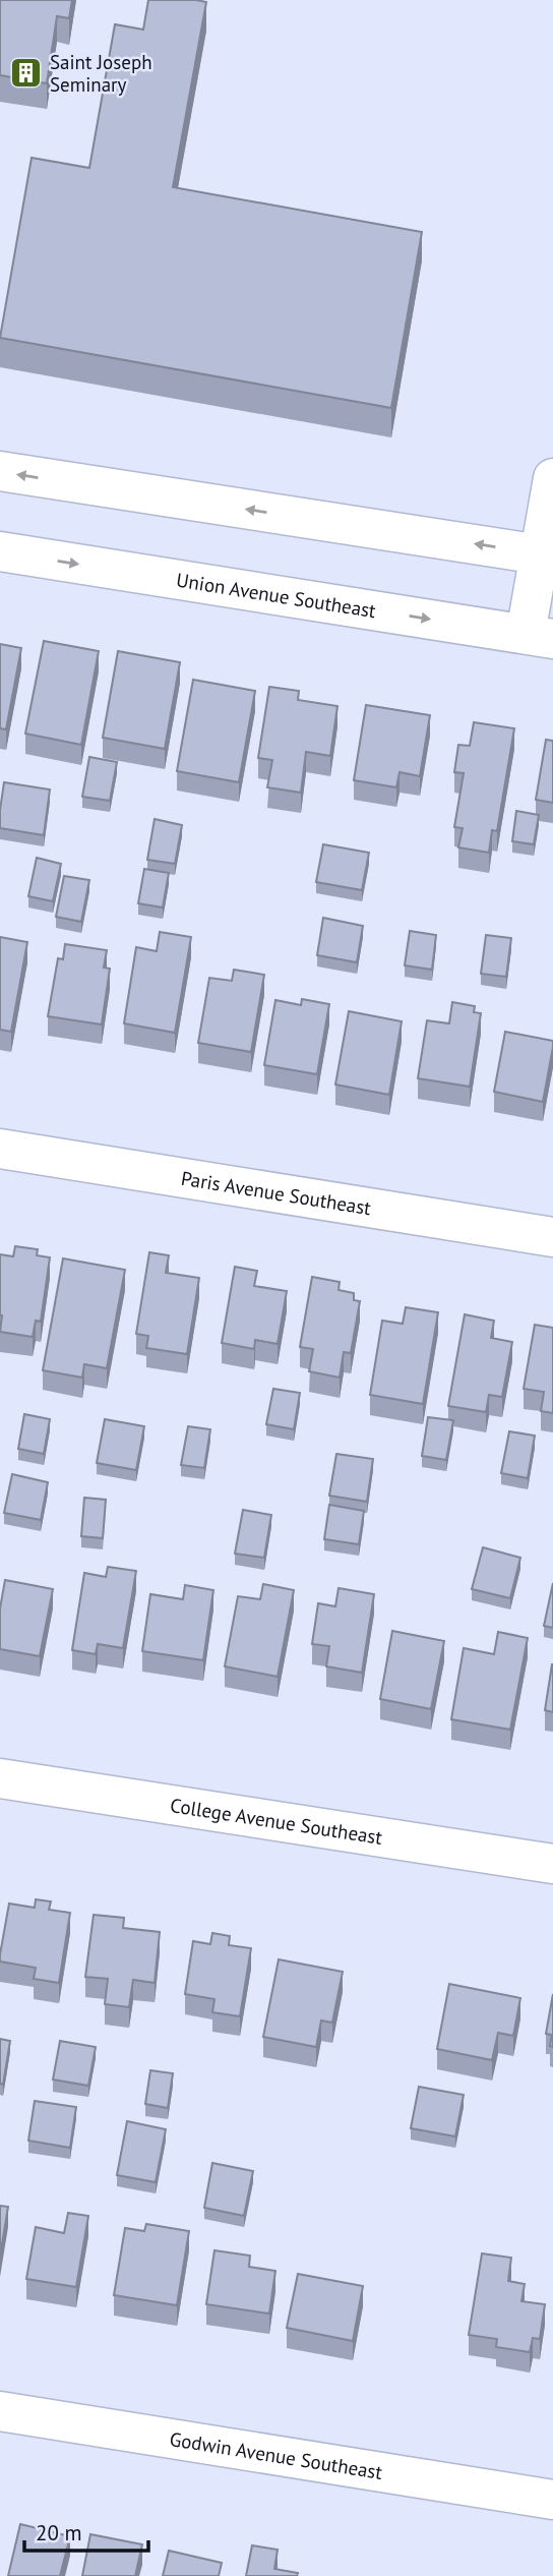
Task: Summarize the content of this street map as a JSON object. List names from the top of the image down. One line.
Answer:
{"streets":{"street":["Union Avenue Southeast","Paris Avenue Southeast","College Avenue Southeast","Godwin Avenue Southeast"]},"places":{"building":["Saint Joseph Seminary"]},"scale_bar":"20 m"}
